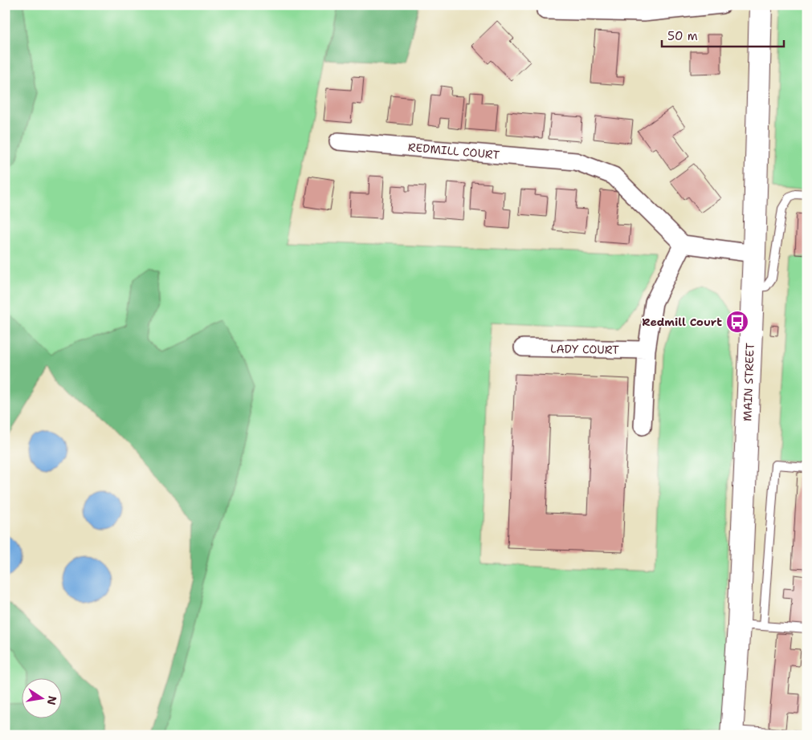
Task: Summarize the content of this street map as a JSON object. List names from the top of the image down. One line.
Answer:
{"streets":{"main road":["MAIN STREET"],"street":["REDMILL COURT","LADY COURT"]},"places":{"bus stop":["Redmill Court"]},"scale_bar":"50 m","north":"right"}
